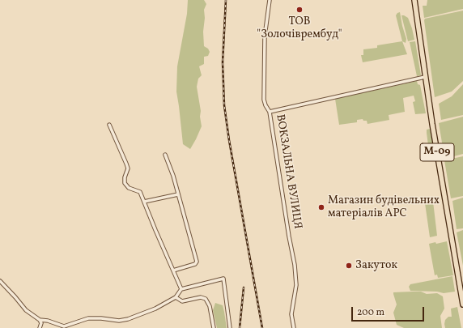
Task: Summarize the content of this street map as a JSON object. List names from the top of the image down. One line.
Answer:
{"streets":{"highway":["М-09"],"street":["ВОКЗАЛЬНА ВУЛИЦЯ"]},"places":["ТОВ \"Золочіврембуд\"","Магазин будівельних матеріалів APC","Закуток"],"scale_bar":"200 m"}
